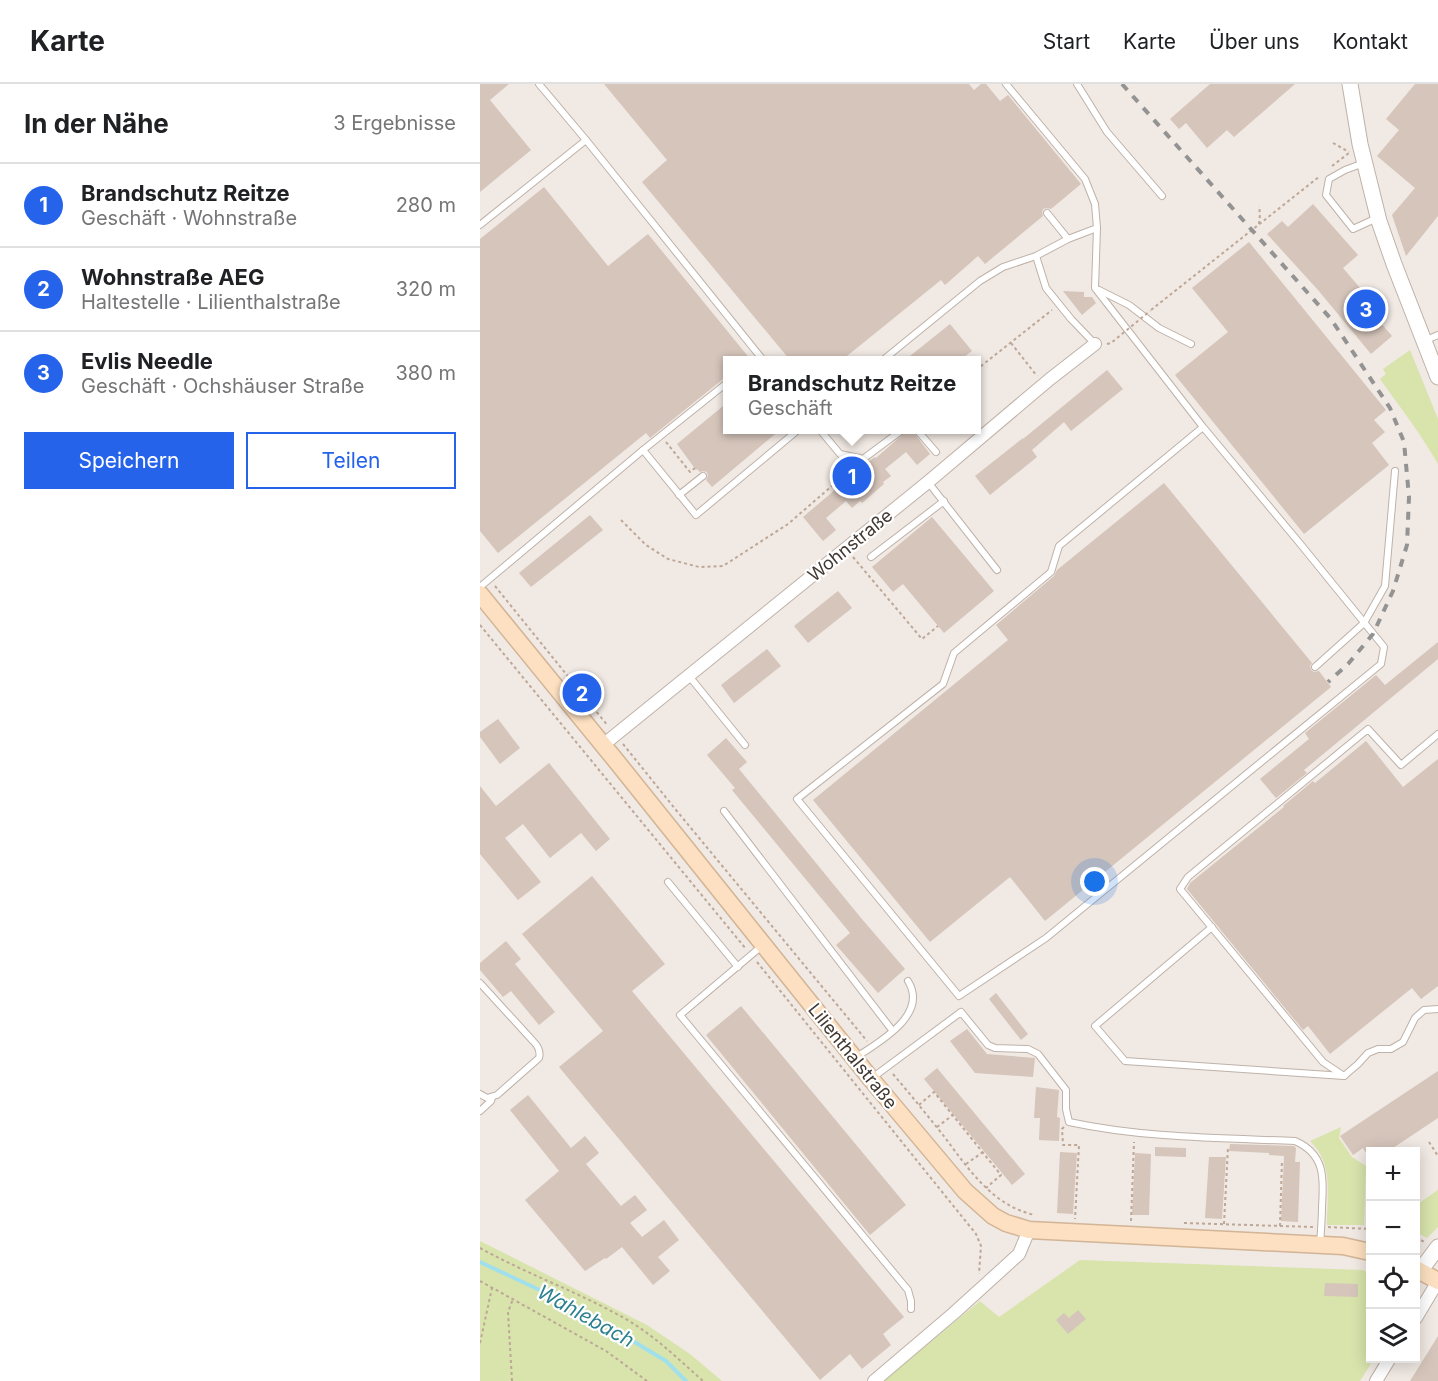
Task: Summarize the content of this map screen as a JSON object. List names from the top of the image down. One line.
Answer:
{"streets":{"main road":["Lilienthalstraße"],"street":["Wohnstraße"]},"crossings":[["Wohnstraße","Lilienthalstraße"]],"water":["Wahlebach"],"page":{"header":"Karte","nav":["Start","Karte","Über uns","Kontakt"],"heading":["In der Nähe","3 Ergebnisse"],"list":[{"mark":"1","name":"Brandschutz Reitze","note":"Geschäft · Wohnstraße","value":"280 m"},{"mark":"2","name":"Wohnstraße AEG","note":"Haltestelle · Lilienthalstraße","value":"320 m"},{"mark":"3","name":"Evlis Needle","note":"Geschäft · Ochshäuser Straße","value":"380 m"}],"pins":["3","1","2"],"popup":["Brandschutz Reitze","Geschäft"],"buttons":["Speichern","Teilen"],"map_buttons":["+","−"]}}
